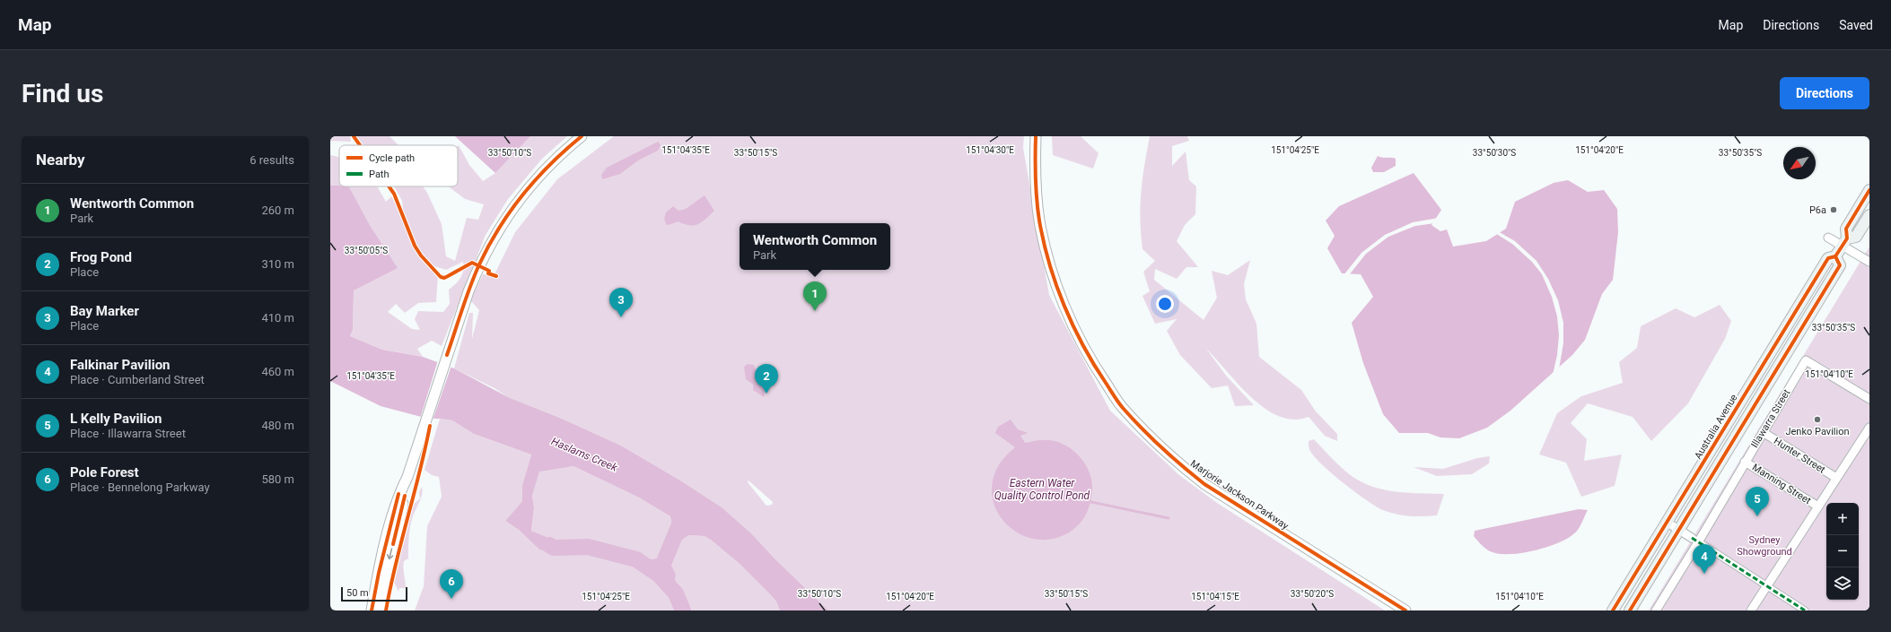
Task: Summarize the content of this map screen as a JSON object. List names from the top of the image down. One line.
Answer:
{"streets":{"main road":["Australia Avenue"],"street":["Illawarra Street","Hunter Street","Manning Street","Marjorie Jackson Parkway"]},"crossings":[["Illawarra Street","Hunter Street"],["Illawarra Street","Manning Street"]],"water":["Haslams Creek","Eastern Water Quality Control Pond"],"parks":["Sydney Showground"],"places":["P6a","Jenko Pavilion"],"legend":["Cycle path","Path"],"scale_bar":"50 m","north":"bottom left","page":{"header":"Map","nav":["Map","Directions","Saved"],"buttons":"Directions","title":"Find us","heading":["Nearby","6 results"],"list":[{"mark":"1","name":"Wentworth Common","note":"Park","value":"260 m"},{"mark":"2","name":"Frog Pond","note":"Place","value":"310 m"},{"mark":"3","name":"Bay Marker","note":"Place","value":"410 m"},{"mark":"4","name":"Falkinar Pavilion","note":"Place · Cumberland Street","value":"460 m"},{"mark":"5","name":"L Kelly Pavilion","note":"Place · Illawarra Street","value":"480 m"},{"mark":"6","name":"Pole Forest","note":"Place · Bennelong Parkway","value":"580 m"}],"popup":["Wentworth Common","Park"],"pins":["1","3","2","5","4","6"],"map_buttons":["+","−"],"scale":"50 m"},"coordinates":["151°04'35\"E","151°04'30\"E","151°04'25\"E","151°04'20\"E","33°50'35\"S","33°50'10\"S","33°50'15\"S","33°50'30\"S","33°50'05\"S","151°04'10\"E","33°50'20\"S","151°04'15\"E"]}
